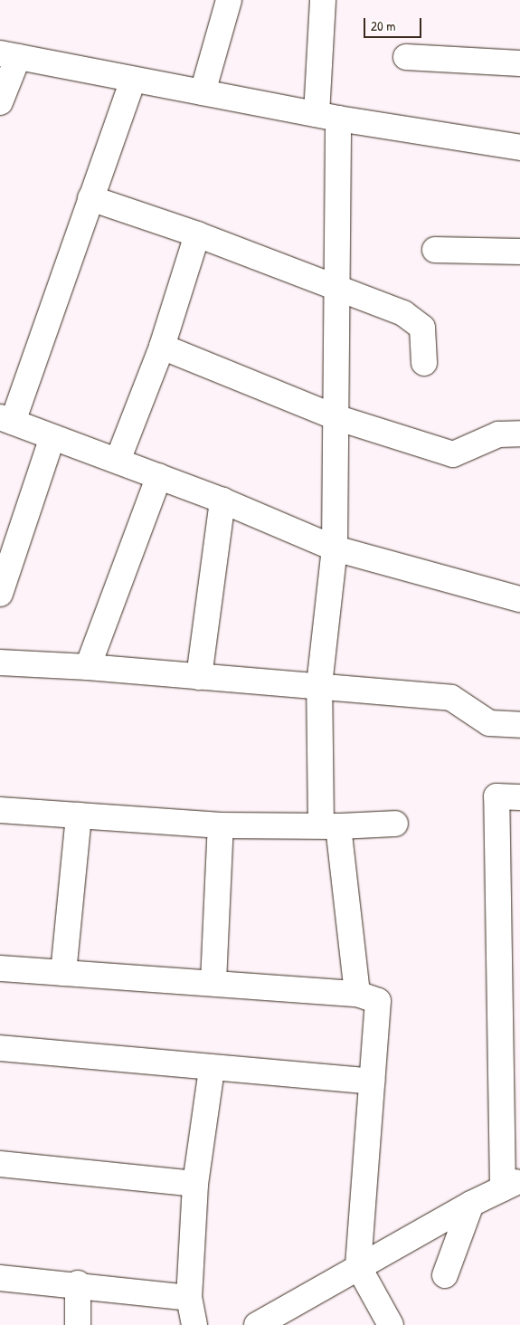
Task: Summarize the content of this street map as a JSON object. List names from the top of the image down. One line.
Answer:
{"scale_bar":"20 m"}
